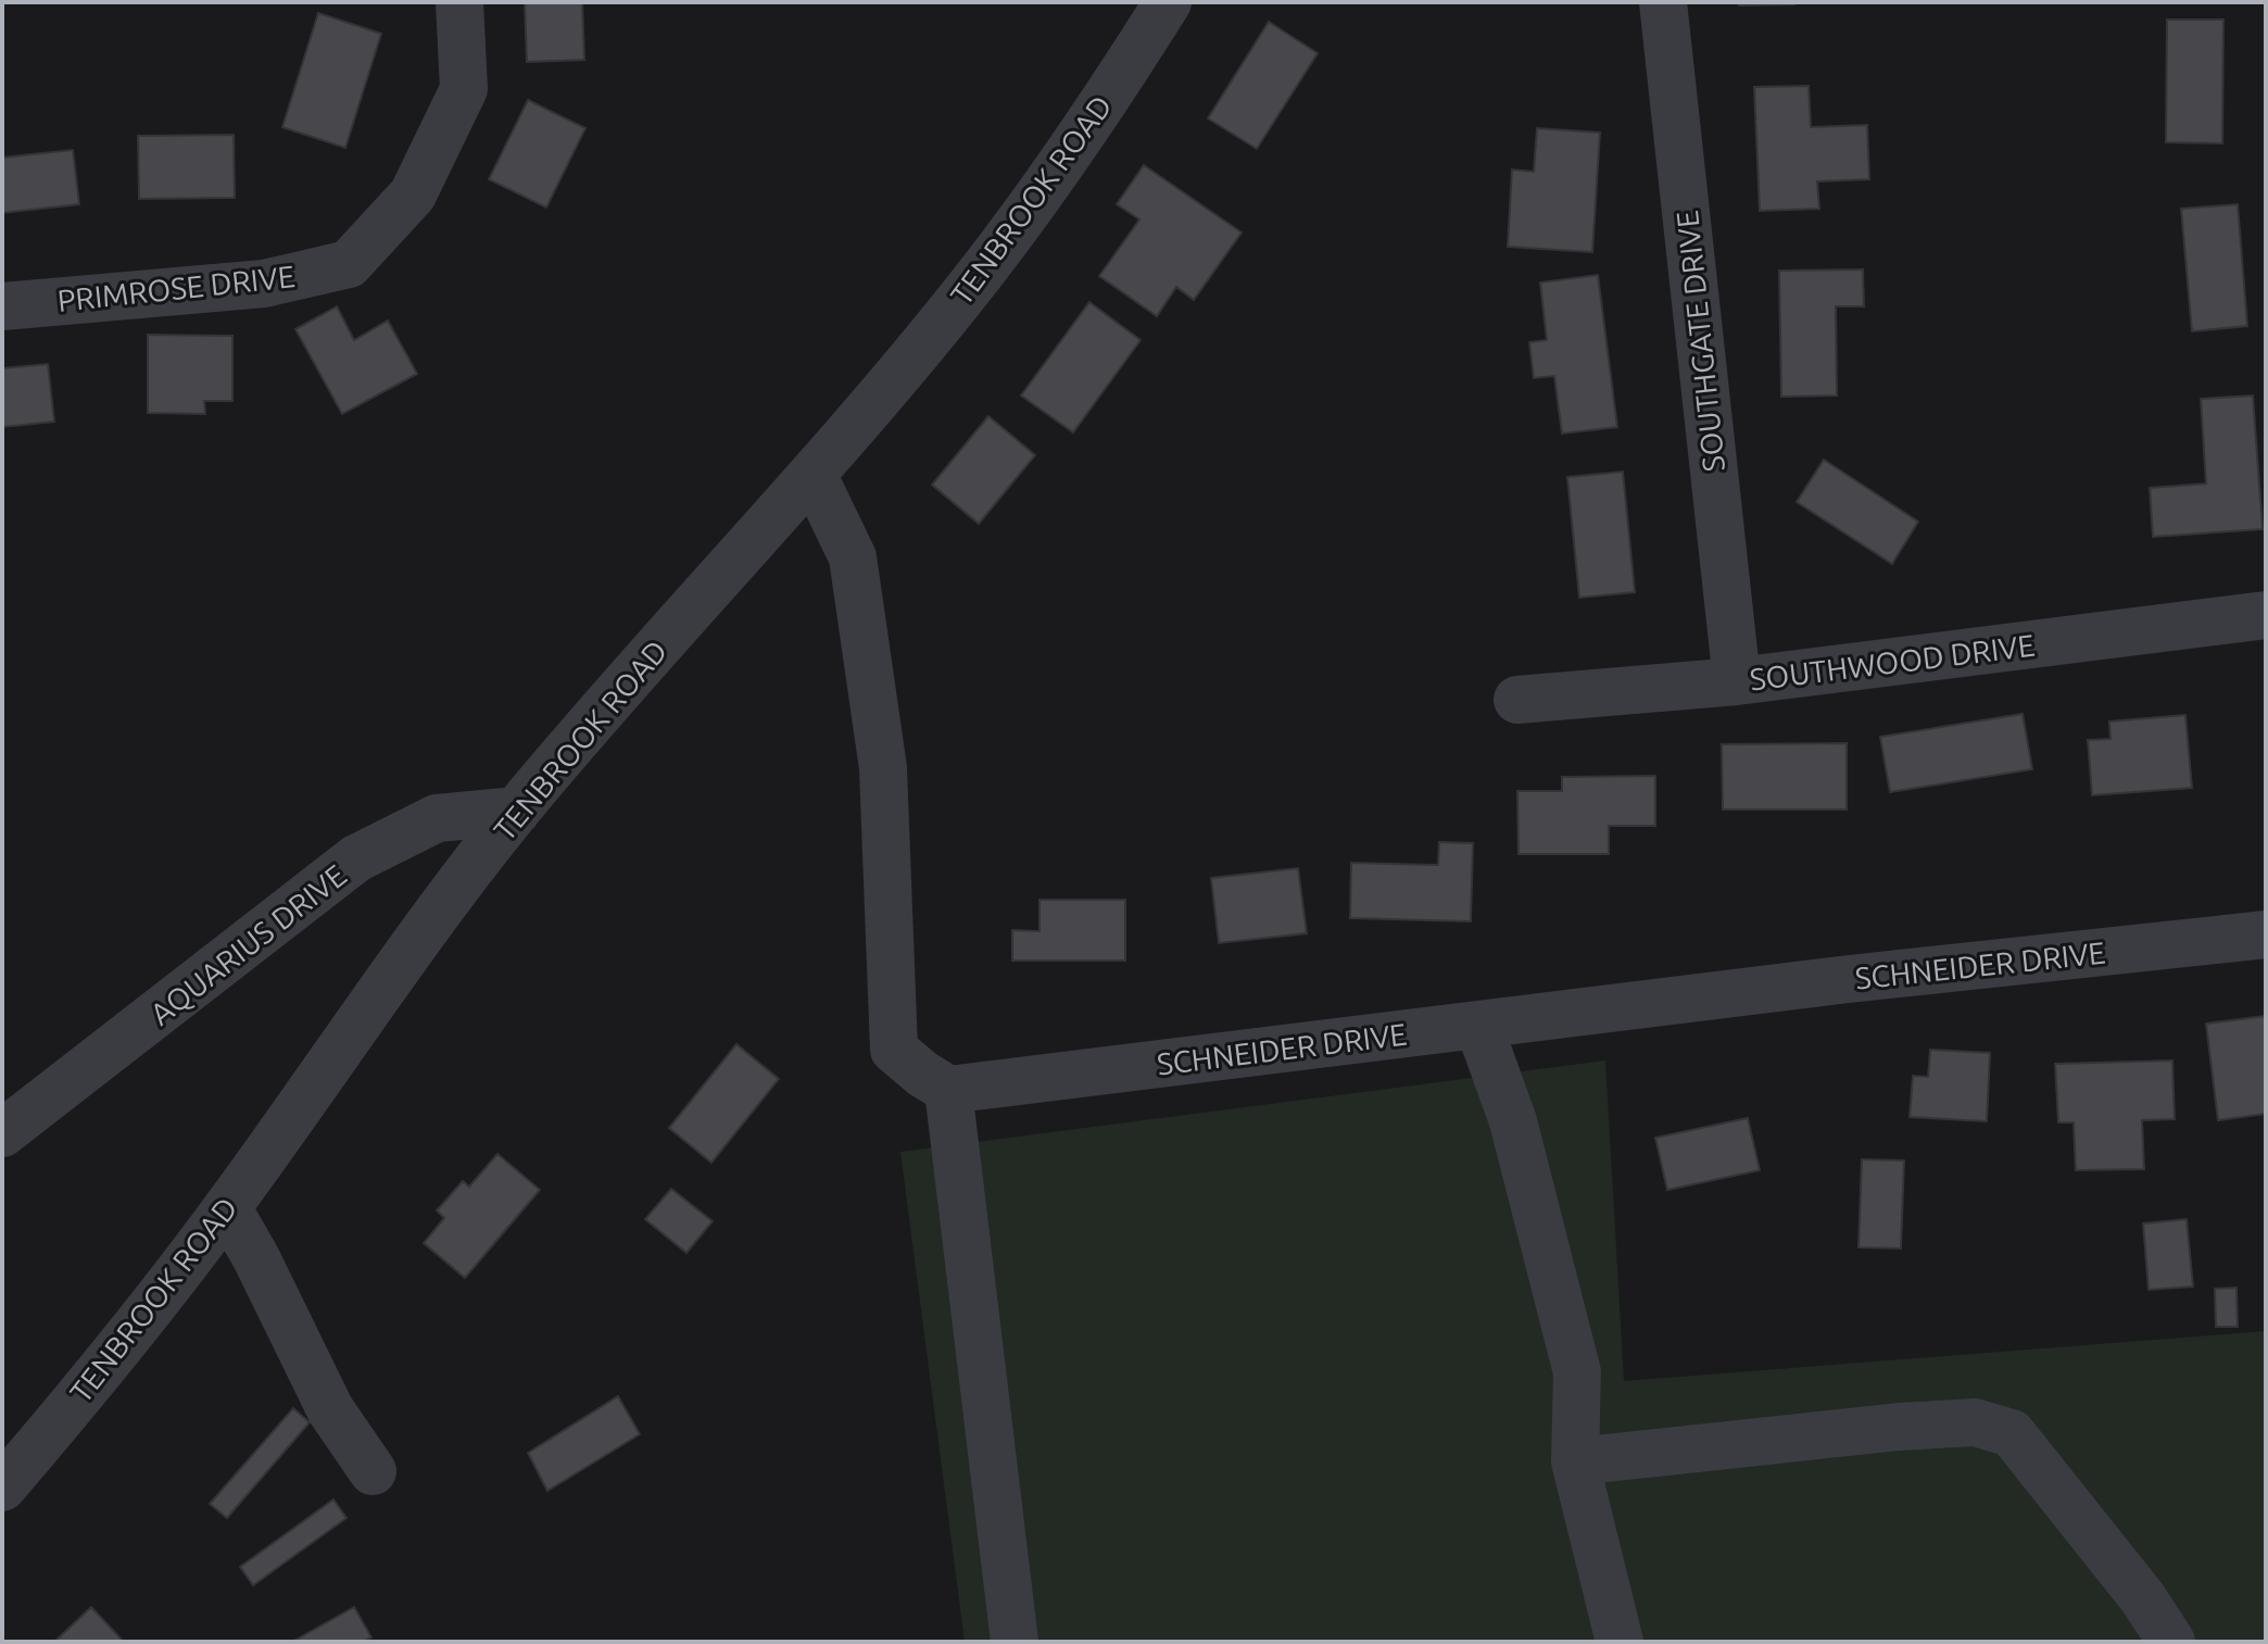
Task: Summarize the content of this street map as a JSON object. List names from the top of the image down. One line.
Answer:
{"streets":{"street":["TENBROOK ROAD","PRIMROSE DRIVE","SOUTHGATE DRIVE","SOUTHWOOD DRIVE","AQUARIUS DRIVE","SCHNEIDER DRIVE"]},"crossings":[["TENBROOK ROAD","AQUARIUS DRIVE"],["SOUTHGATE DRIVE","SOUTHWOOD DRIVE"]]}
